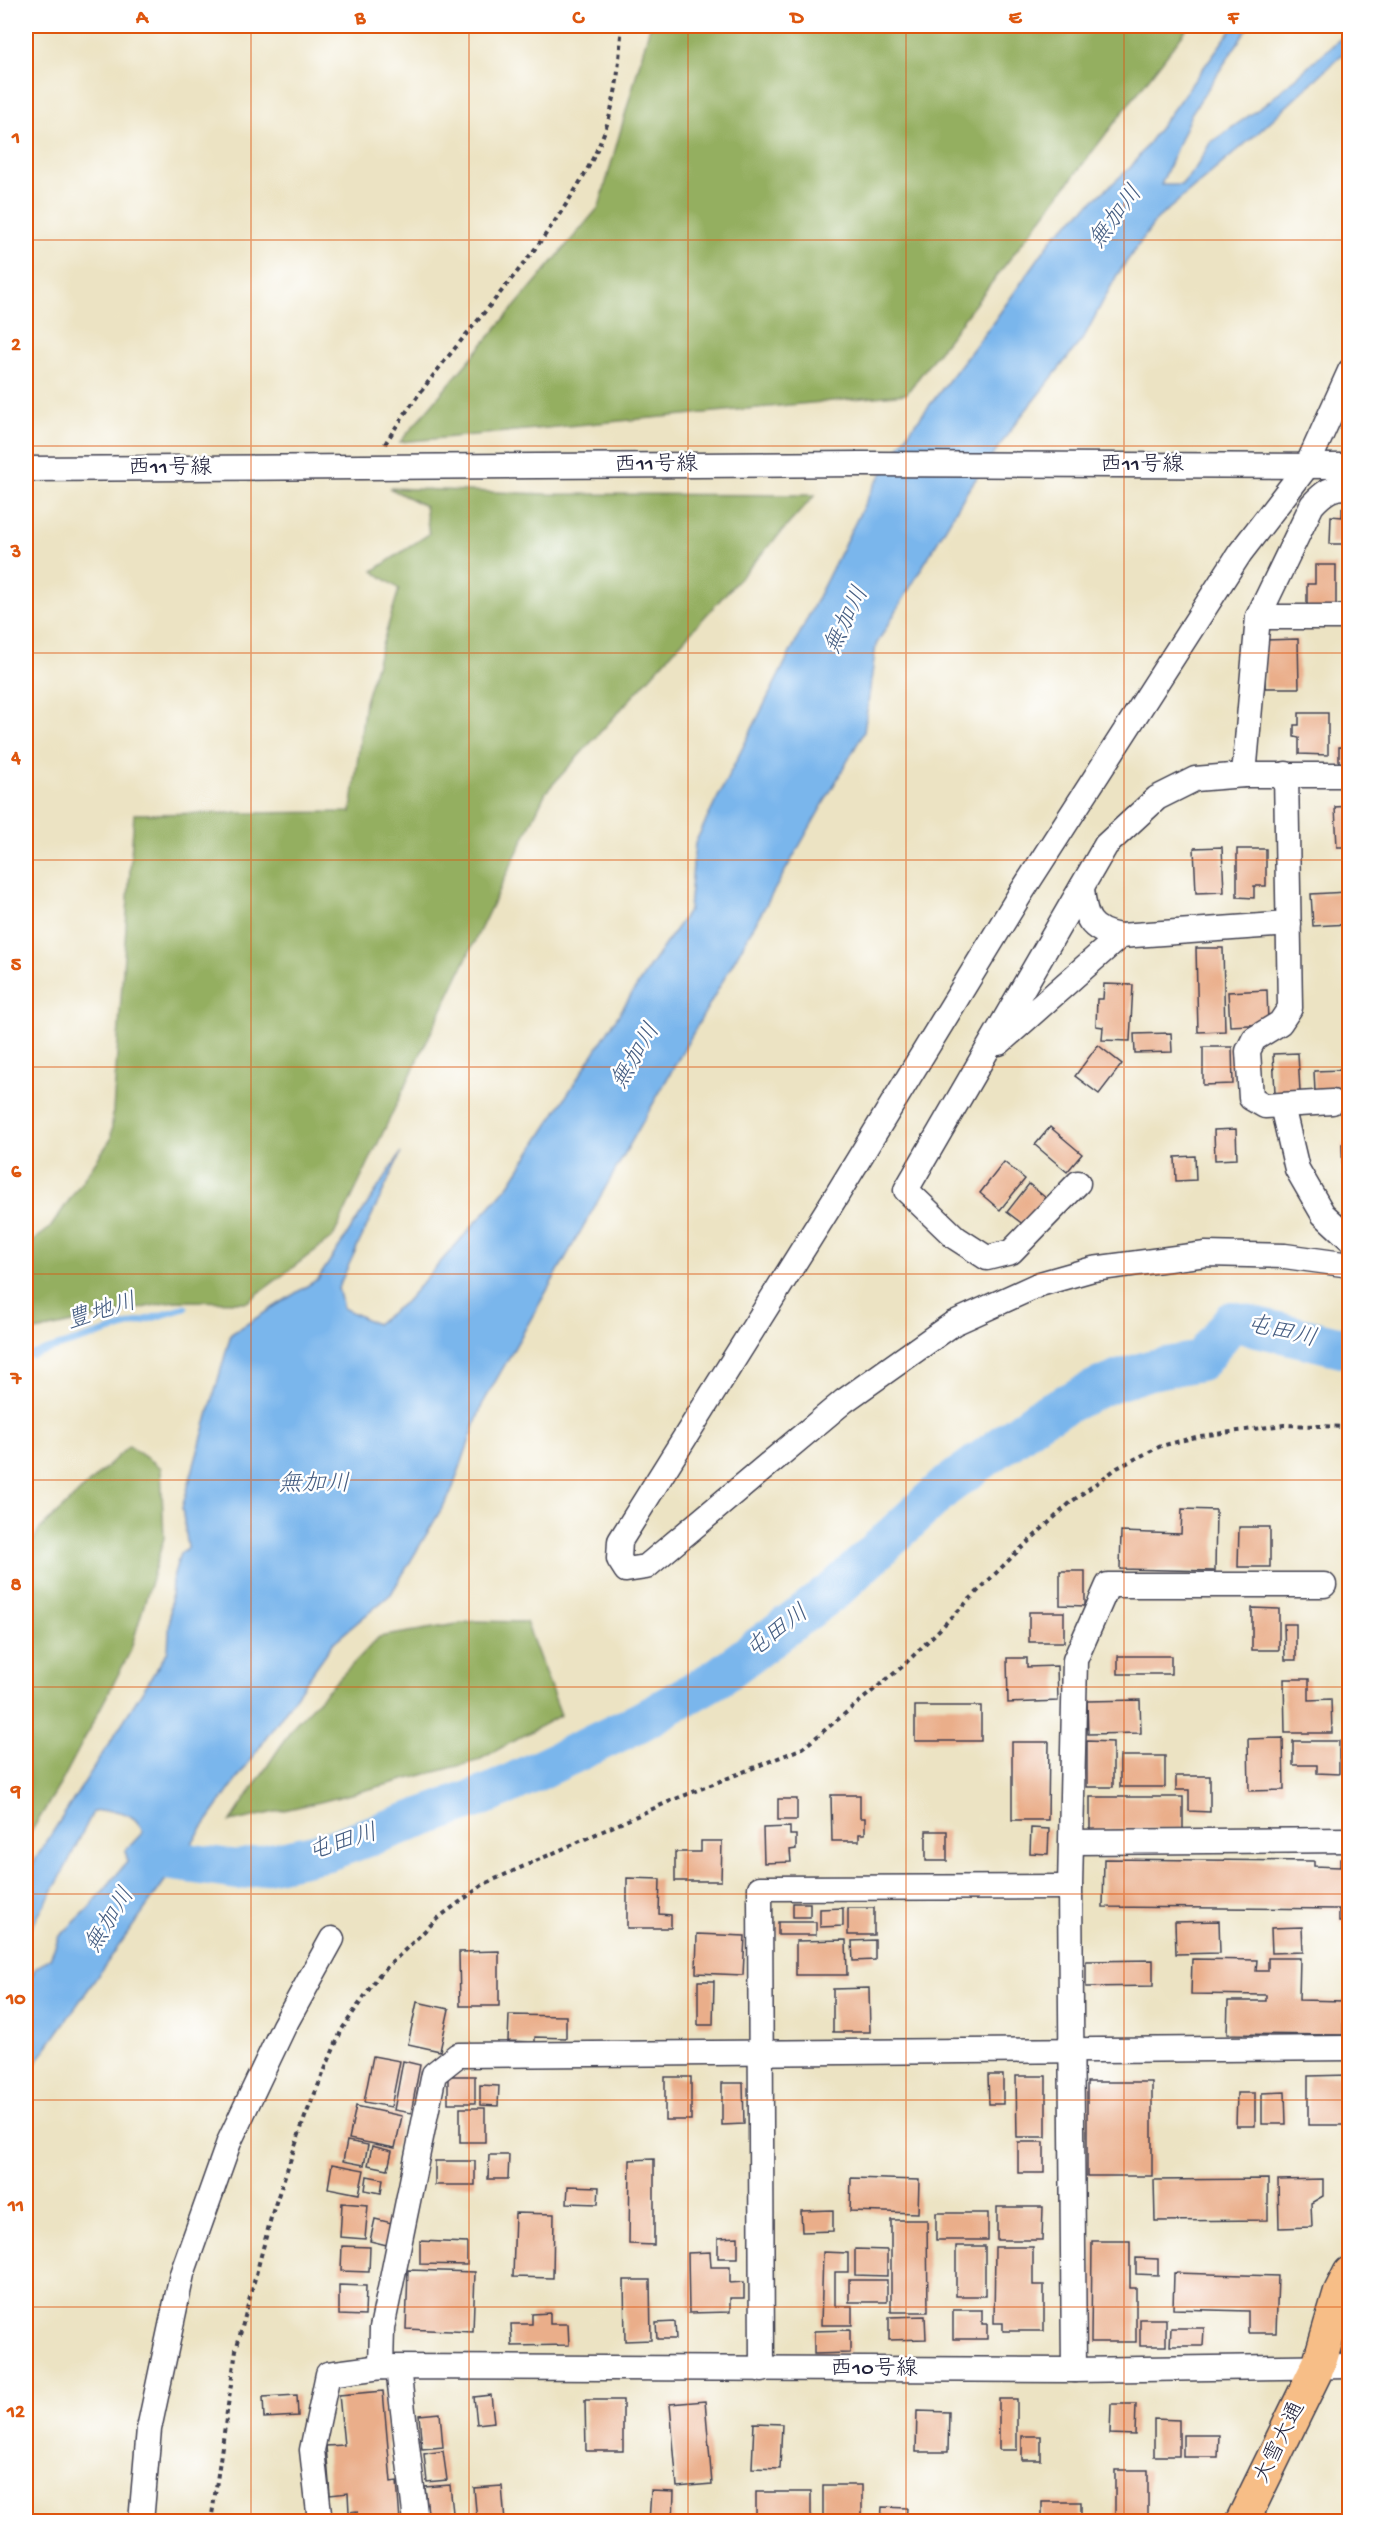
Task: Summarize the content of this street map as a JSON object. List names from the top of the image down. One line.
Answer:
{"streets":{"highway":["大雪大通"],"street":["西11号線","西10号線"]},"crossings":[["西10号線","大雪大通"]],"water":["無加川","豊地川","屯田川"],"grid":{"columns":["A","B","C","D","E","F"],"rows":["1","2","3","4","5","6","7","8","9","10","11","12"]}}
